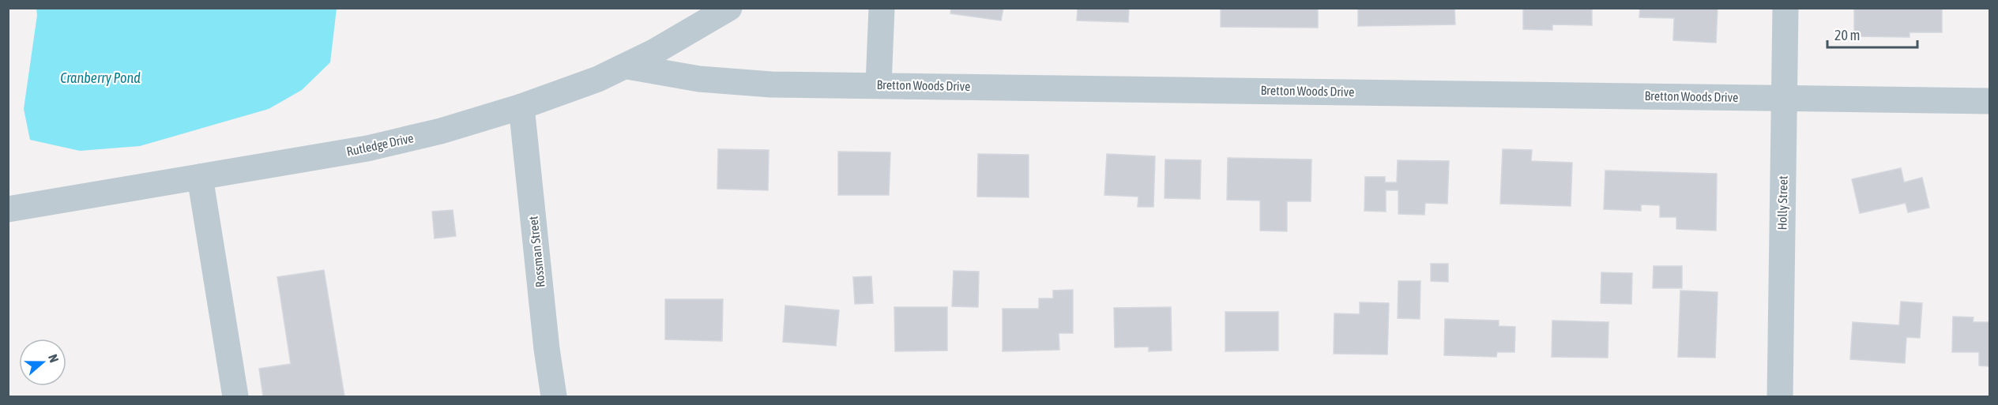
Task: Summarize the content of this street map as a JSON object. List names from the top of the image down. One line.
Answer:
{"streets":{"street":["Bretton Woods Drive","Rutledge Drive","Holly Street","Rossman Street"]},"crossings":[["Bretton Woods Drive","Rutledge Drive"],["Bretton Woods Drive","Holly Street"],["Rutledge Drive","Rossman Street"]],"water":["Cranberry Pond"],"scale_bar":"20 m","north":"right"}
